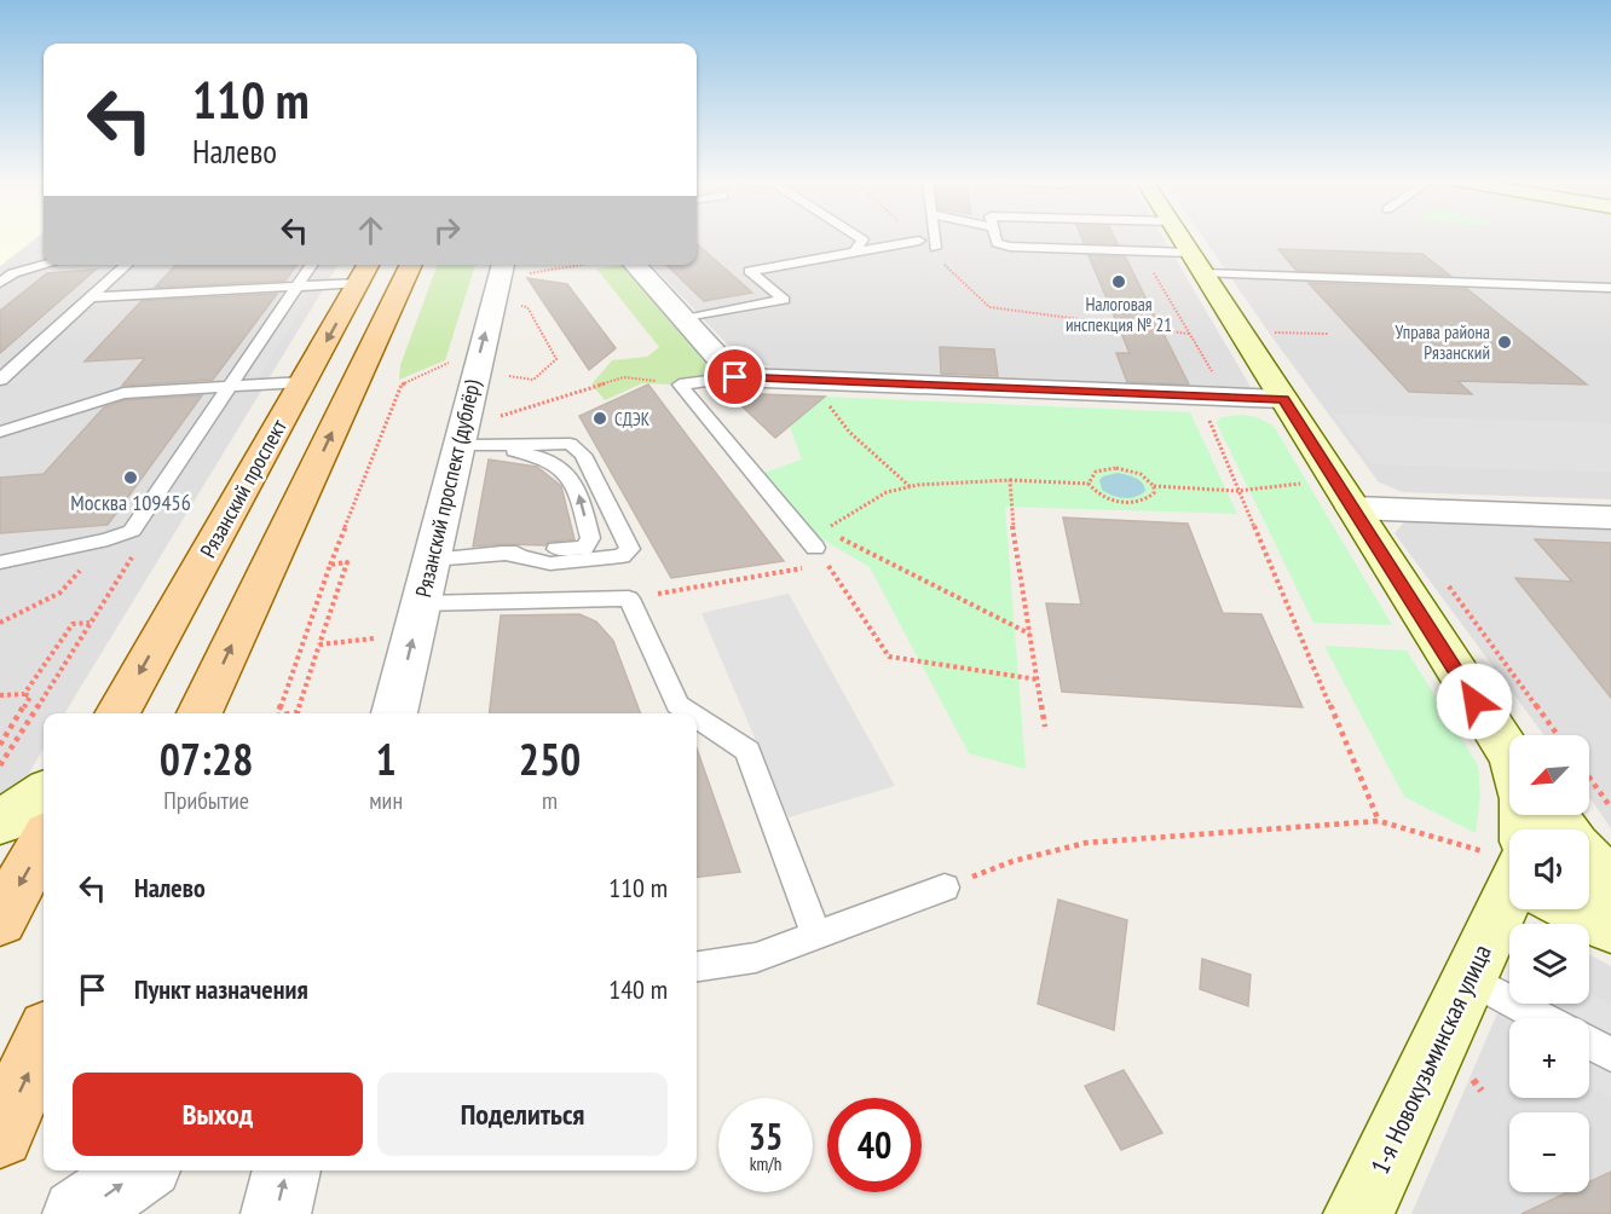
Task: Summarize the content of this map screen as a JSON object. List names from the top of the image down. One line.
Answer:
{"streets":{"main road":["Рязанский проспект"],"street":["Рязанский проспект (дублёр)","1-я Новокузьминская улица"]},"one_way":["Рязанский проспект (дублёр)"],"places":["Налоговая инспекция № 21","Управа района Рязанский","СДЭК","Москва 109456"],"north":"bottom left","page":{"turn":["110 m","Налево"],"eta":["07:28","Прибытие","1","мин","250","m"],"map_buttons":["+","−"],"list":[{"name":"Налево","value":"110 m"},{"name":"Пункт назначения","value":"140 m"}],"buttons":["Выход","Поделиться"],"speed":"35 km/h","limit":"40"}}
